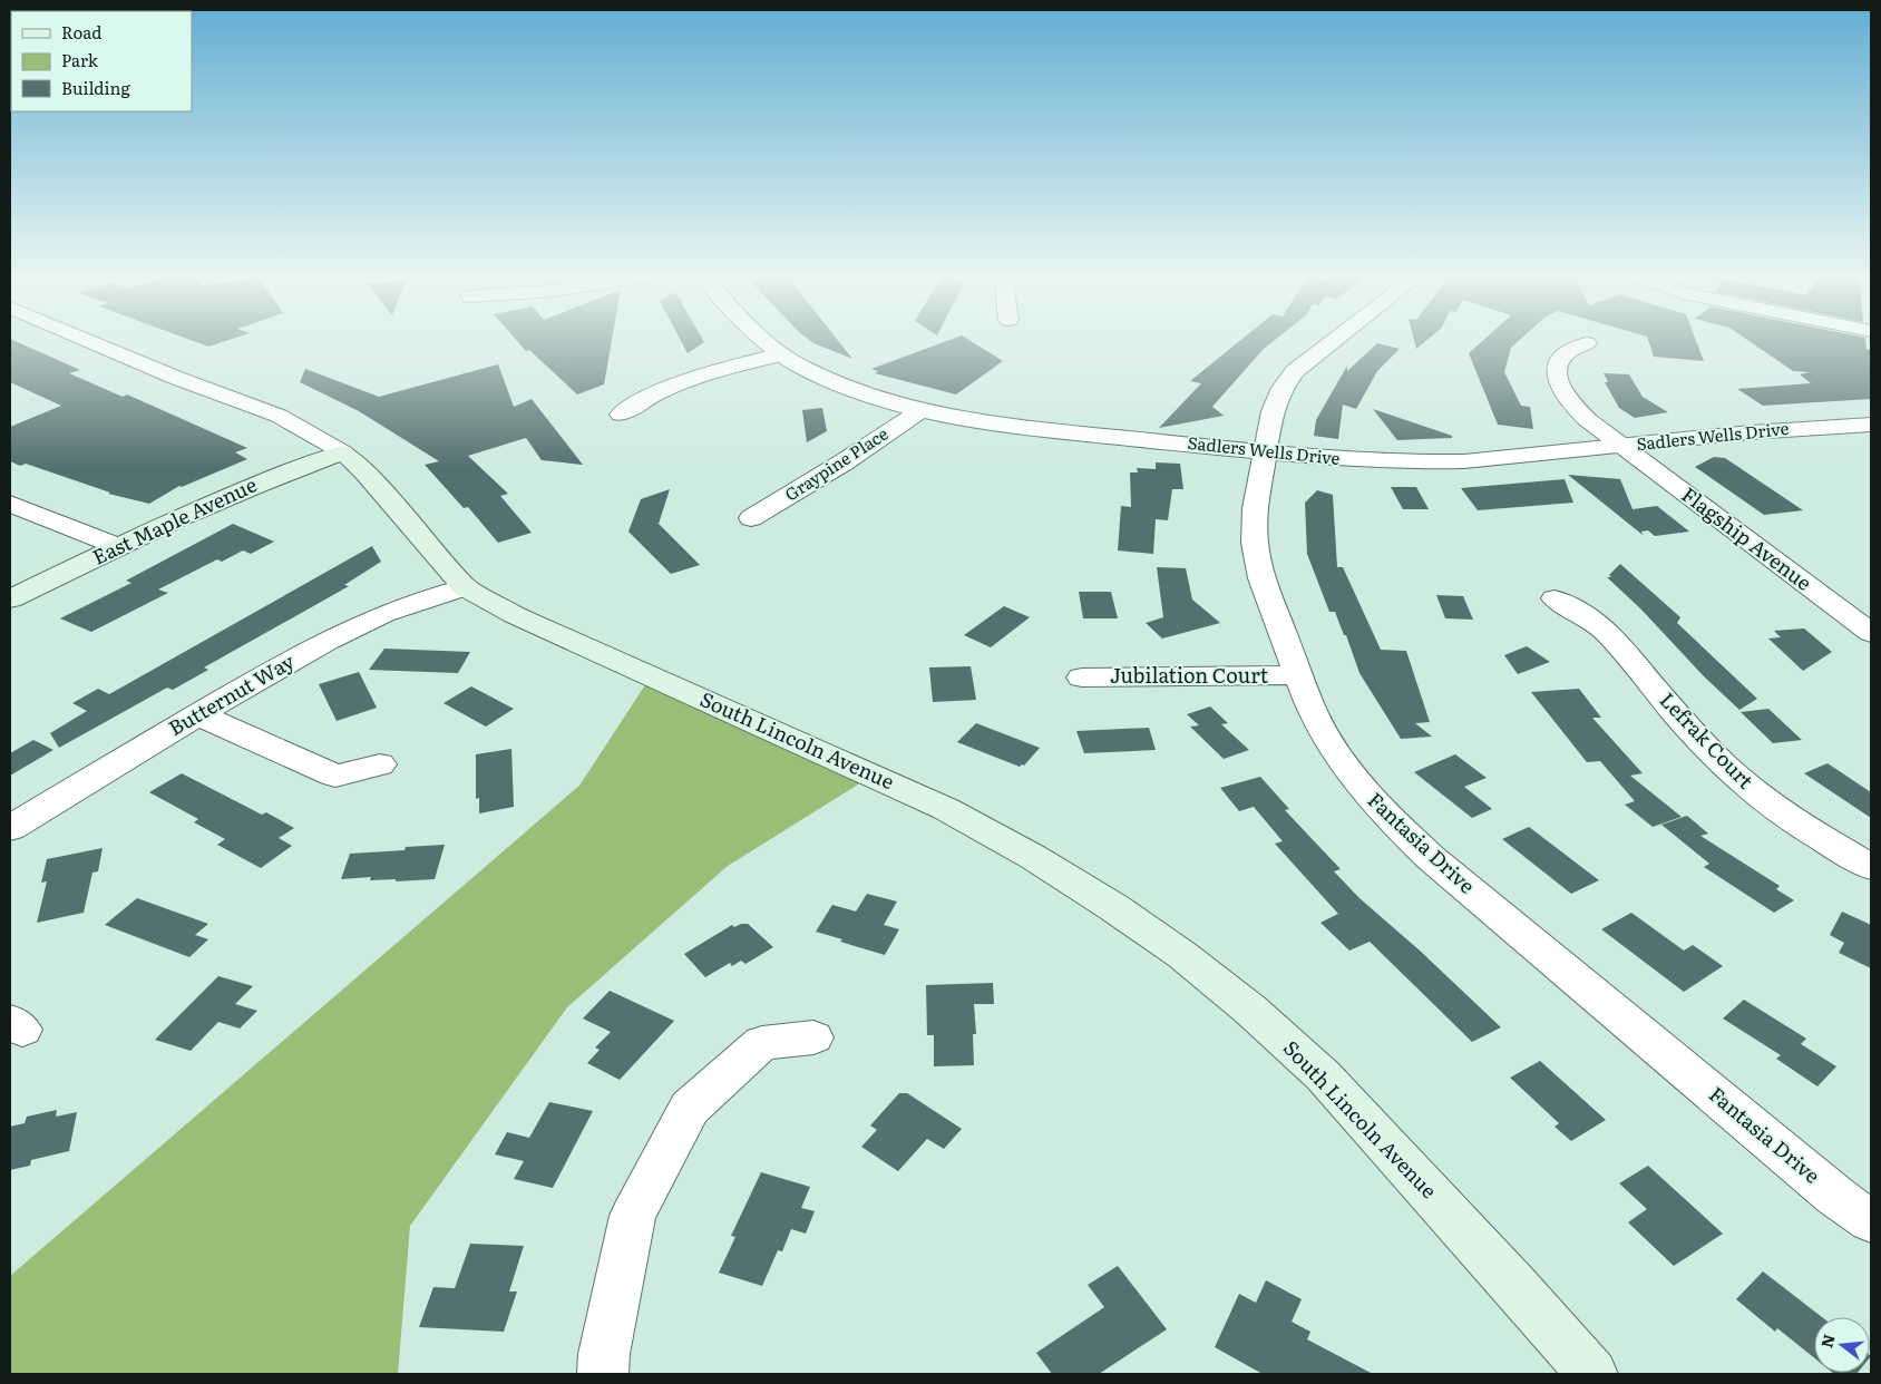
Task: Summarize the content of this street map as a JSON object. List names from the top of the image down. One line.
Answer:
{"streets":{"main road":["East Maple Avenue","South Lincoln Avenue"],"street":["Sadlers Wells Drive","Graypine Place","Flagship Avenue","Jubilation Court","Butternut Way","Lefrak Court","Fantasia Drive"]},"crossings":[["Sadlers Wells Drive","Graypine Place"],["Sadlers Wells Drive","Flagship Avenue"],["Sadlers Wells Drive","Fantasia Drive"],["East Maple Avenue","South Lincoln Avenue"],["Jubilation Court","Fantasia Drive"],["Butternut Way","South Lincoln Avenue"]],"legend":["Road","Park","Building"],"north":"left"}
